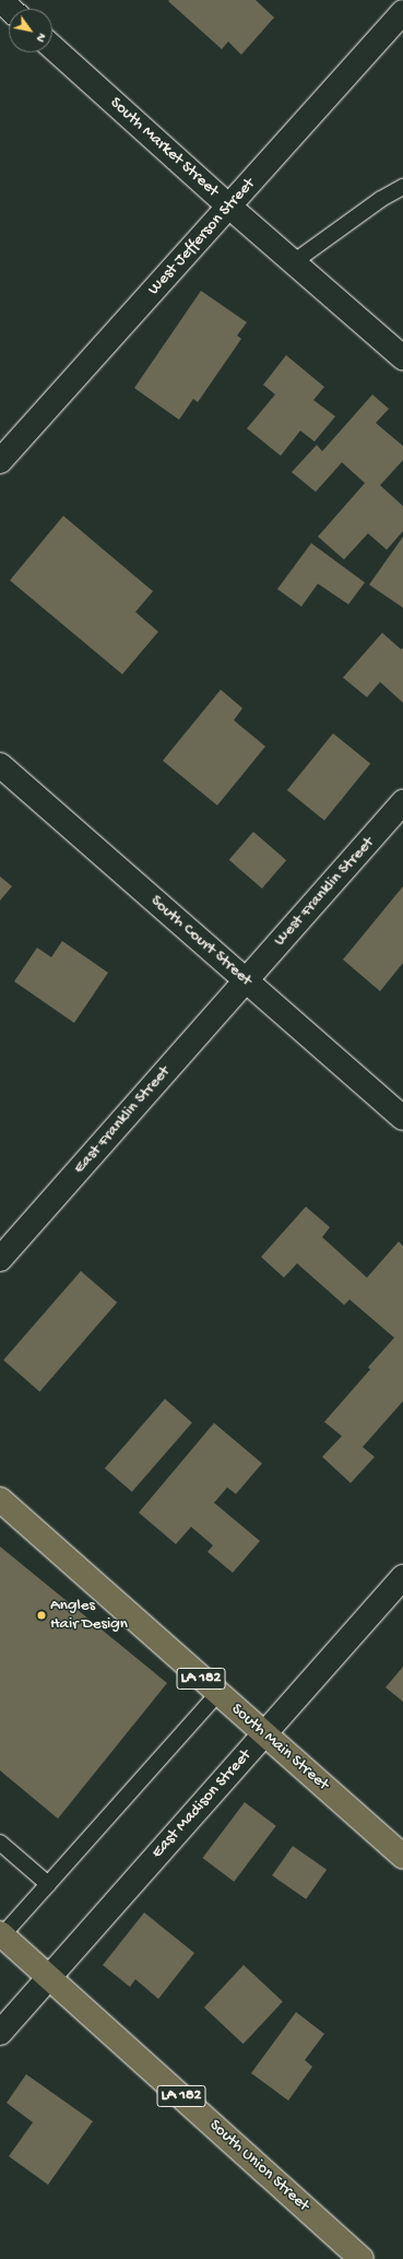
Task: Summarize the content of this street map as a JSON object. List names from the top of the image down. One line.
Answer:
{"streets":{"main road":["LA 182","South Main Street","South Union Street"],"street":["South Market Street","West Jefferson Street","West Franklin Street","South Court Street","East Franklin Street","East Madison Street"]},"crossings":[["South Market Street","West Jefferson Street"],["West Franklin Street","South Court Street"],["West Franklin Street","East Franklin Street"],["South Court Street","East Franklin Street"],["South Main Street","East Madison Street"],["East Madison Street","South Union Street"]],"places":["Angles Hair Design"],"north":"bottom right"}
